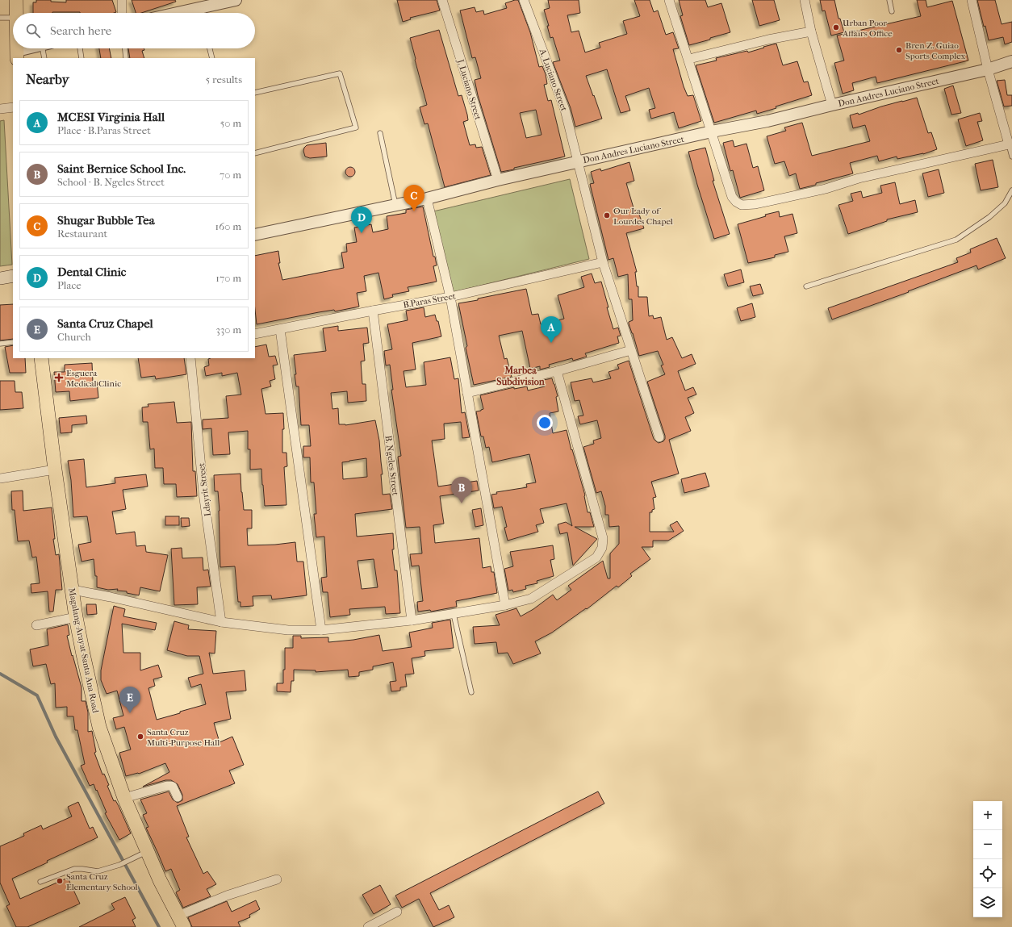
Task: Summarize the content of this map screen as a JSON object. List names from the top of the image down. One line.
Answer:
{"streets":{"main road":["Magalang-Arayat-Santa Ana Road"],"street":["A. Luciano Street","J. Luciano Street","Don Andres Luciano Street","B.Paras Street","B. Ngeles Street","Ldayrit Street"]},"crossings":[["A. Luciano Street","Don Andres Luciano Street"],["A. Luciano Street","B.Paras Street"],["J. Luciano Street","Don Andres Luciano Street"],["B.Paras Street","B. Ngeles Street"]],"districts":["Marbea Subdivision"],"places":{"other":["Urban Poor Affairs Office","Bren Z. Guiao Sports Complex","Our Lady of Lourdes Chapel","Santa Cruz Multi-Purpose Hall","Santa Cruz Elementary School"],"health":["Esguera Medical Clinic"]},"page":{"search":"Search here","heading":["Nearby","5 results"],"list":[{"mark":"A","name":"MCESI Virginia Hall","note":"Place · B.Paras Street","value":"50 m"},{"mark":"B","name":"Saint Bernice School Inc.","note":"School · B. Ngeles Street","value":"70 m"},{"mark":"C","name":"Shugar Bubble Tea","note":"Restaurant","value":"160 m"},{"mark":"D","name":"Dental Clinic","note":"Place","value":"170 m"},{"mark":"E","name":"Santa Cruz Chapel","note":"Church","value":"330 m"}],"pins":["C","D","A","B","E"],"map_buttons":["+","−"]}}
